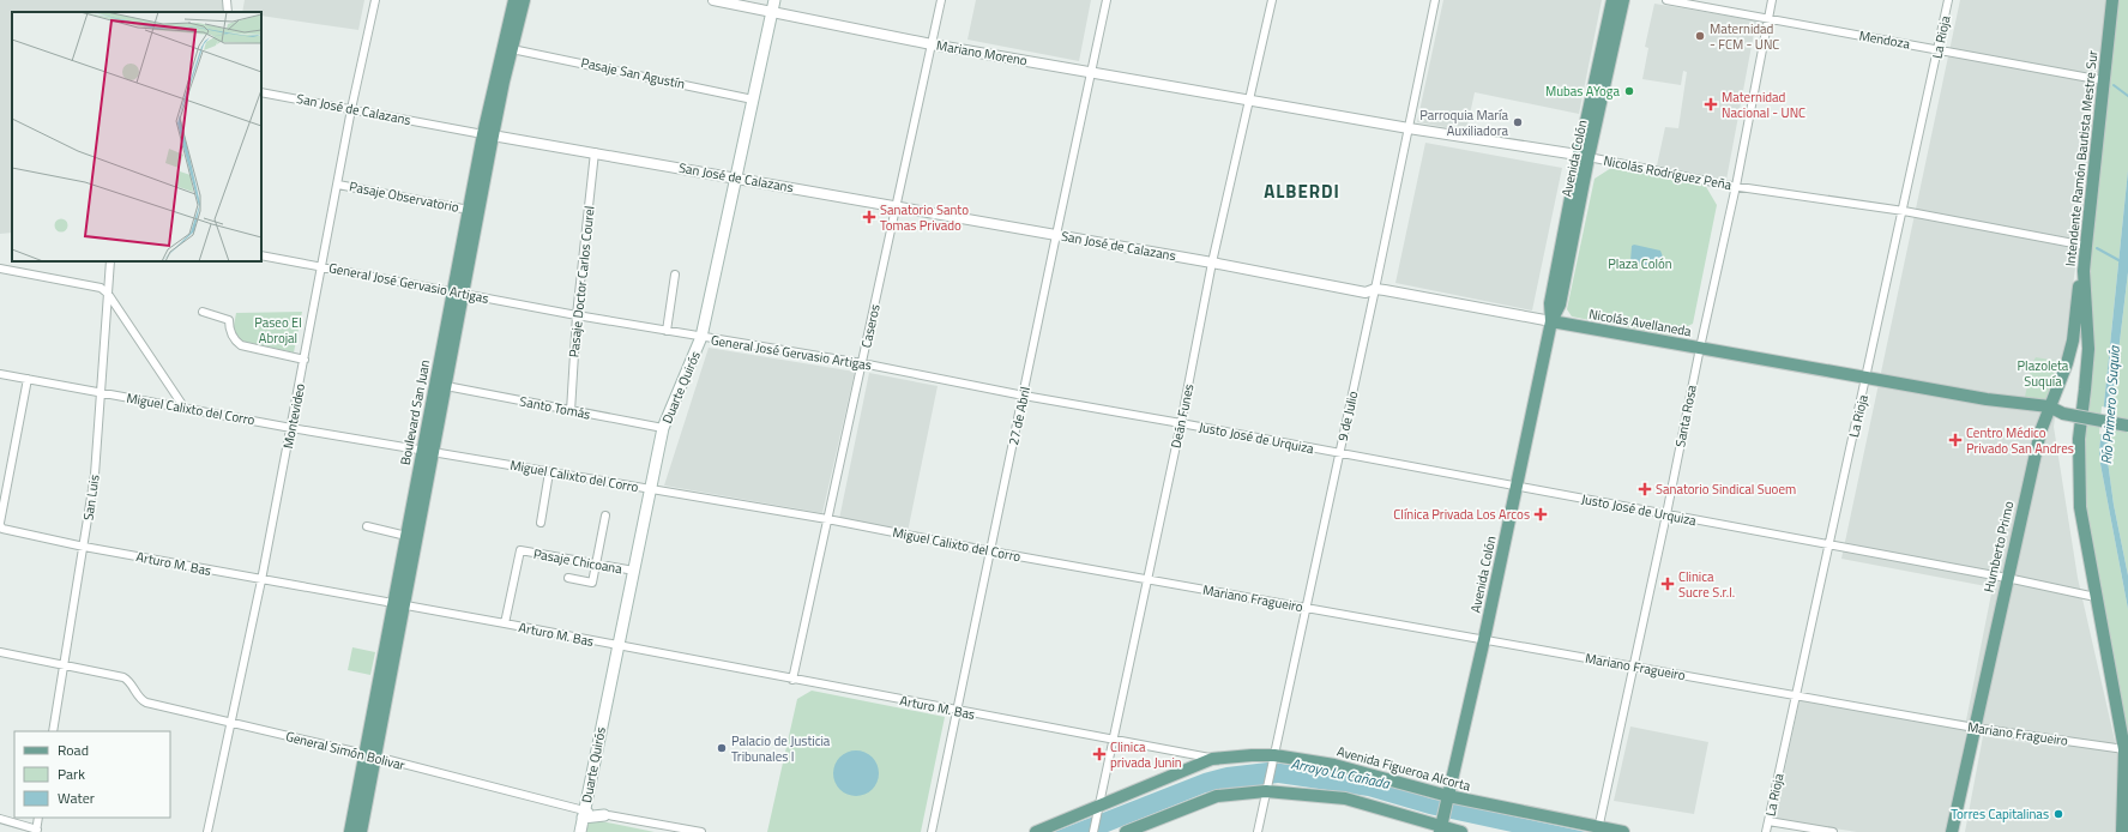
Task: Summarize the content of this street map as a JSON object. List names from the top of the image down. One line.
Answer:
{"streets":{"main road":["Avenida Colón","Intendente Ramón Bautista Mestre Sur","Nicolás Avellaneda","Duarte Quirós","Boulevard San Juan","Humberto Primo","Avenida Figueroa Alcorta"],"street":["La Rioja","Mendoza","Mariano Moreno","Pasaje San Agustín","San José de Calazans","Nicolás Rodríguez Peña","Pasaje Observatorio","Pasaje Doctor Carlos Courel","General José Gervasio Artigas","Caseros","Santo Tomás","Miguel Calixto del Corro","Montevideo","27 de Abril","Deán Funes","9 de Julio","Santa Rosa","Justo José de Urquiza","San Luis","Pasaje Chicoana","Arturo M. Bas","Mariano Fragueiro","General Simón Bolivar"]},"crossings":[["La Rioja","Mendoza"],["La Rioja","Nicolás Rodríguez Peña"],["La Rioja","Nicolás Avellaneda"],["La Rioja","Justo José de Urquiza"],["La Rioja","Mariano Fragueiro"],["Mendoza","Intendente Ramón Bautista Mestre Sur"],["Mendoza","Santa Rosa"],["Mariano Moreno","Nicolás Rodríguez Peña"],["Mariano Moreno","Caseros"],["Mariano Moreno","Duarte Quirós"],["Mariano Moreno","27 de Abril"],["Mariano Moreno","Deán Funes"],["Pasaje San Agustín","Duarte Quirós"],["Pasaje San Agustín","Boulevard San Juan"],["San José de Calazans","Pasaje Doctor Carlos Courel"],["San José de Calazans","Nicolás Avellaneda"],["San José de Calazans","Caseros"],["San José de Calazans","Duarte Quirós"],["San José de Calazans","Boulevard San Juan"],["San José de Calazans","Montevideo"],["San José de Calazans","27 de Abril"],["San José de Calazans","Deán Funes"],["Avenida Colón","Nicolás Rodríguez Peña"],["Avenida Colón","Nicolás Avellaneda"],["Avenida Colón","Justo José de Urquiza"],["Avenida Colón","Mariano Fragueiro"],["Avenida Colón","Avenida Figueroa Alcorta"],["Intendente Ramón Bautista Mestre Sur","Nicolás Rodríguez Peña"],["Intendente Ramón Bautista Mestre Sur","Justo José de Urquiza"],["Intendente Ramón Bautista Mestre Sur","Humberto Primo"],["Intendente Ramón Bautista Mestre Sur","Mariano Fragueiro"],["Nicolás Rodríguez Peña","Deán Funes"],["Nicolás Rodríguez Peña","9 de Julio"],["Nicolás Rodríguez Peña","Santa Rosa"],["Pasaje Observatorio","Boulevard San Juan"],["Pasaje Observatorio","Montevideo"],["Pasaje Doctor Carlos Courel","General José Gervasio Artigas"],["Pasaje Doctor Carlos Courel","Santo Tomás"],["General José Gervasio Artigas","Caseros"],["General José Gervasio Artigas","Duarte Quirós"],["General José Gervasio Artigas","Boulevard San Juan"],["General José Gervasio Artigas","Montevideo"],["General José Gervasio Artigas","27 de Abril"],["General José Gervasio Artigas","Deán Funes"],["General José Gervasio Artigas","Justo José de Urquiza"],["Nicolás Avellaneda","Deán Funes"],["Nicolás Avellaneda","9 de Julio"],["Nicolás Avellaneda","Santa Rosa"],["Nicolás Avellaneda","Humberto Primo"],["Caseros","Miguel Calixto del Corro"],["Caseros","Arturo M. Bas"],["Duarte Quirós","Santo Tomás"],["Duarte Quirós","Miguel Calixto del Corro"],["Duarte Quirós","Pasaje Chicoana"],["Duarte Quirós","Arturo M. Bas"],["Duarte Quirós","General Simón Bolivar"],["Santo Tomás","Boulevard San Juan"],["Miguel Calixto del Corro","Boulevard San Juan"],["Miguel Calixto del Corro","Montevideo"],["Miguel Calixto del Corro","27 de Abril"],["Miguel Calixto del Corro","Deán Funes"],["Miguel Calixto del Corro","San Luis"],["Miguel Calixto del Corro","Mariano Fragueiro"],["Boulevard San Juan","Arturo M. Bas"],["Boulevard San Juan","General Simón Bolivar"],["Montevideo","Arturo M. Bas"],["Montevideo","General Simón Bolivar"],["27 de Abril","Arturo M. Bas"],["Deán Funes","Justo José de Urquiza"],["Deán Funes","Arturo M. Bas"],["Deán Funes","Mariano Fragueiro"],["Deán Funes","Avenida Figueroa Alcorta"],["9 de Julio","Justo José de Urquiza"],["9 de Julio","Mariano Fragueiro"],["9 de Julio","Avenida Figueroa Alcorta"],["Santa Rosa","Justo José de Urquiza"],["Santa Rosa","Mariano Fragueiro"],["Santa Rosa","Avenida Figueroa Alcorta"],["Justo José de Urquiza","Humberto Primo"],["San Luis","Arturo M. Bas"],["San Luis","General Simón Bolivar"],["Humberto Primo","Mariano Fragueiro"],["Pasaje Chicoana","Arturo M. Bas"],["Arturo M. Bas","Avenida Figueroa Alcorta"]],"districts":["ALBERDI"],"water":["Río Primero o Suquía","Arroyo La Cañada"],"parks":["Plaza Colón","Paseo El Abrojal","Plazoleta Suquía"],"places":{"other":["Maternidad - FCM - UNC","Mubas AYoga","Parroquia María Auxiliadora","Palacio de Justicia Tribunales I","Torres Capitalinas"],"health":["Maternidad Nacional - UNC","Sanatorio Santo Tomas Privado","Centro Médico Privado San Andres","Sanatorio Sindical Suoem","Clínica Privada Los Arcos","Clinica Sucre S.r.l.","Clinica privada Junin"]},"legend":["Road","Park","Water"]}
